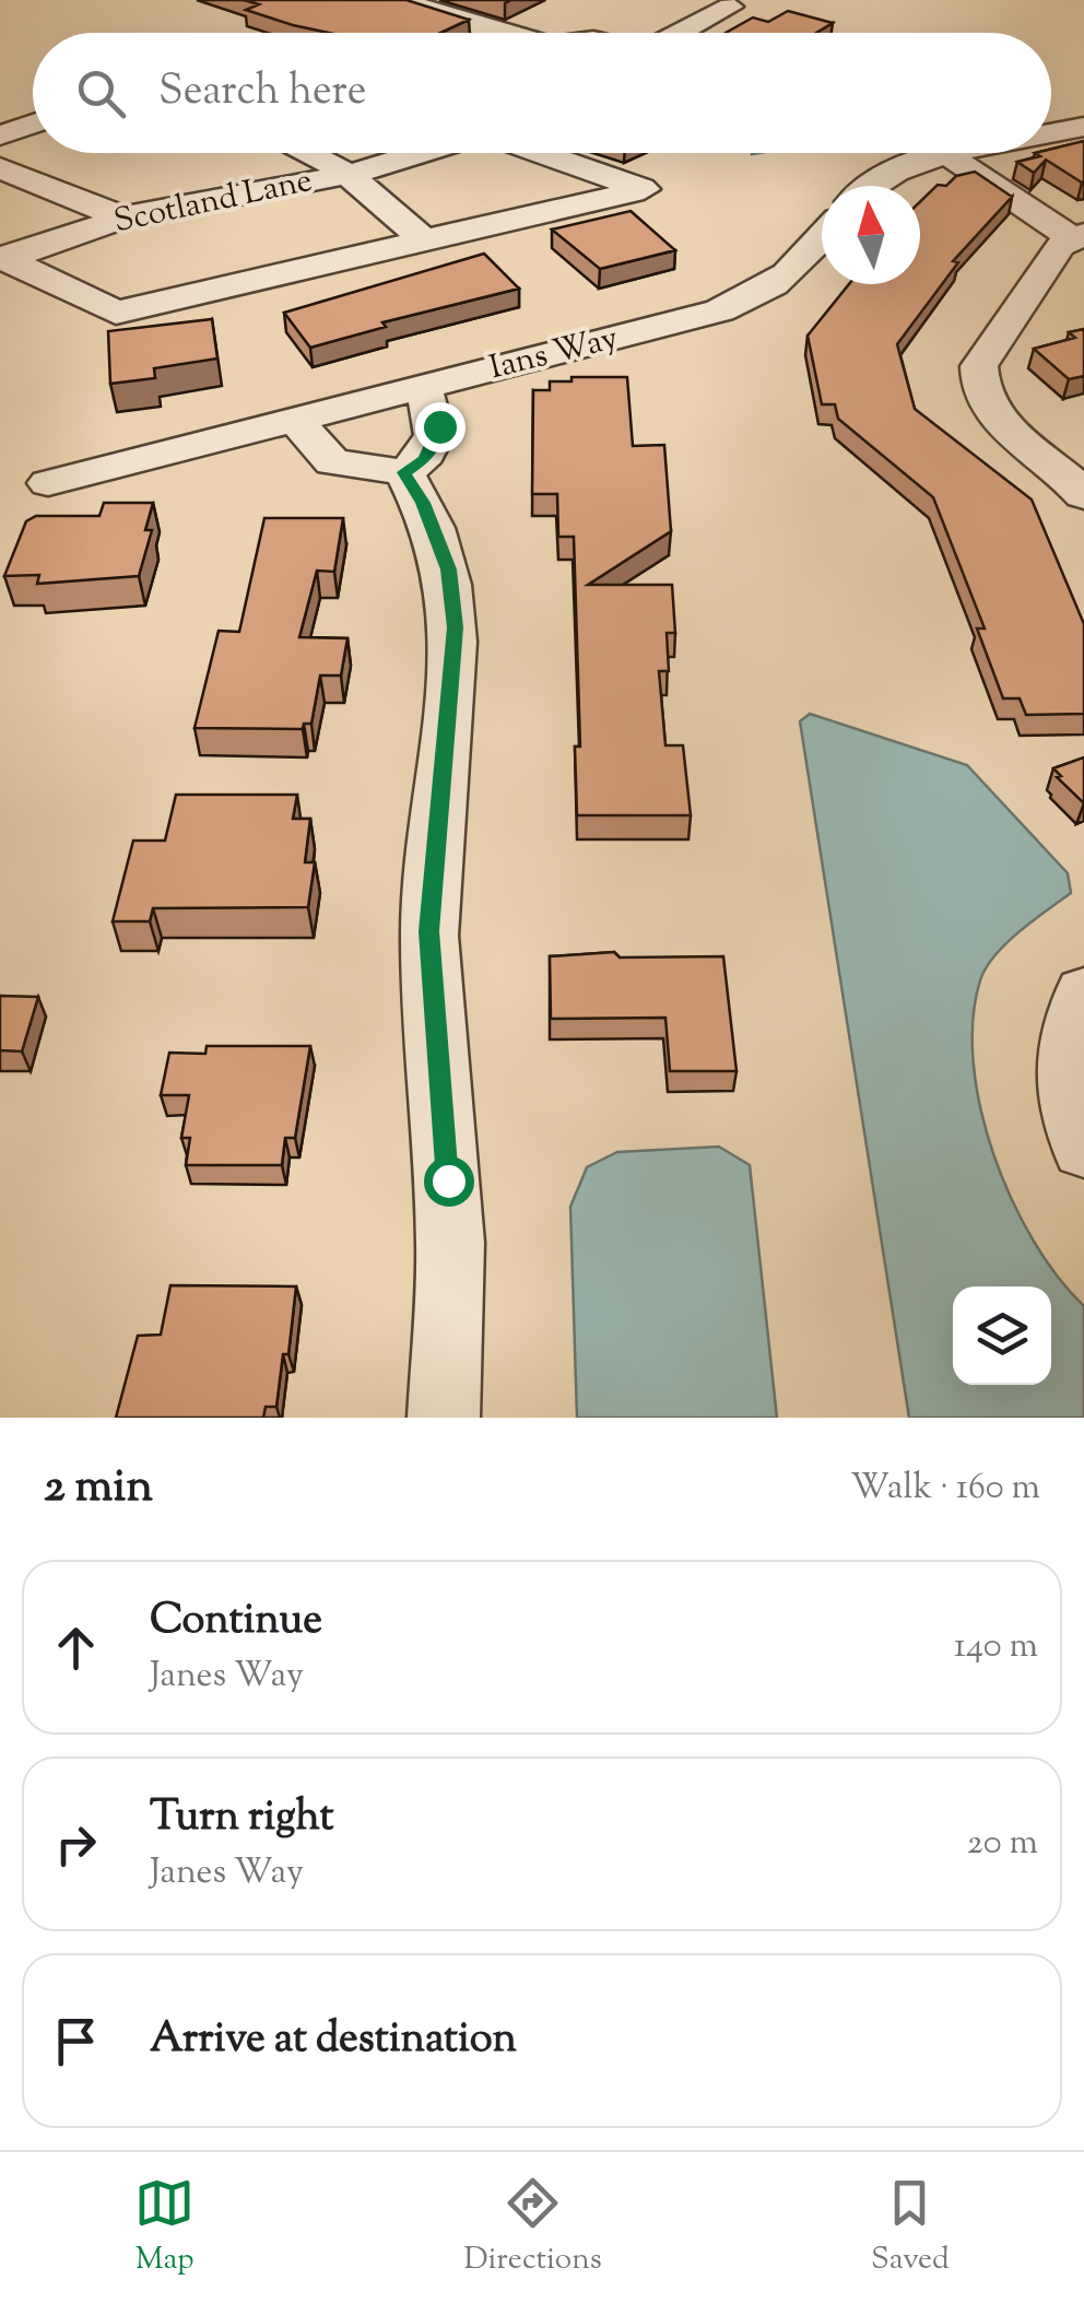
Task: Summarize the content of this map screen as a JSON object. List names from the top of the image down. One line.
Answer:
{"streets":{"street":["Scotland Lane","Ians Way"]},"north":"top","page":{"search":"Search here","heading":["2 min","Walk · 160 m"],"list":[["Continue","Janes Way","140 m"],["Turn right","Janes Way","20 m"],"Arrive at destination"],"nav":["Map","Directions","Saved"]}}
